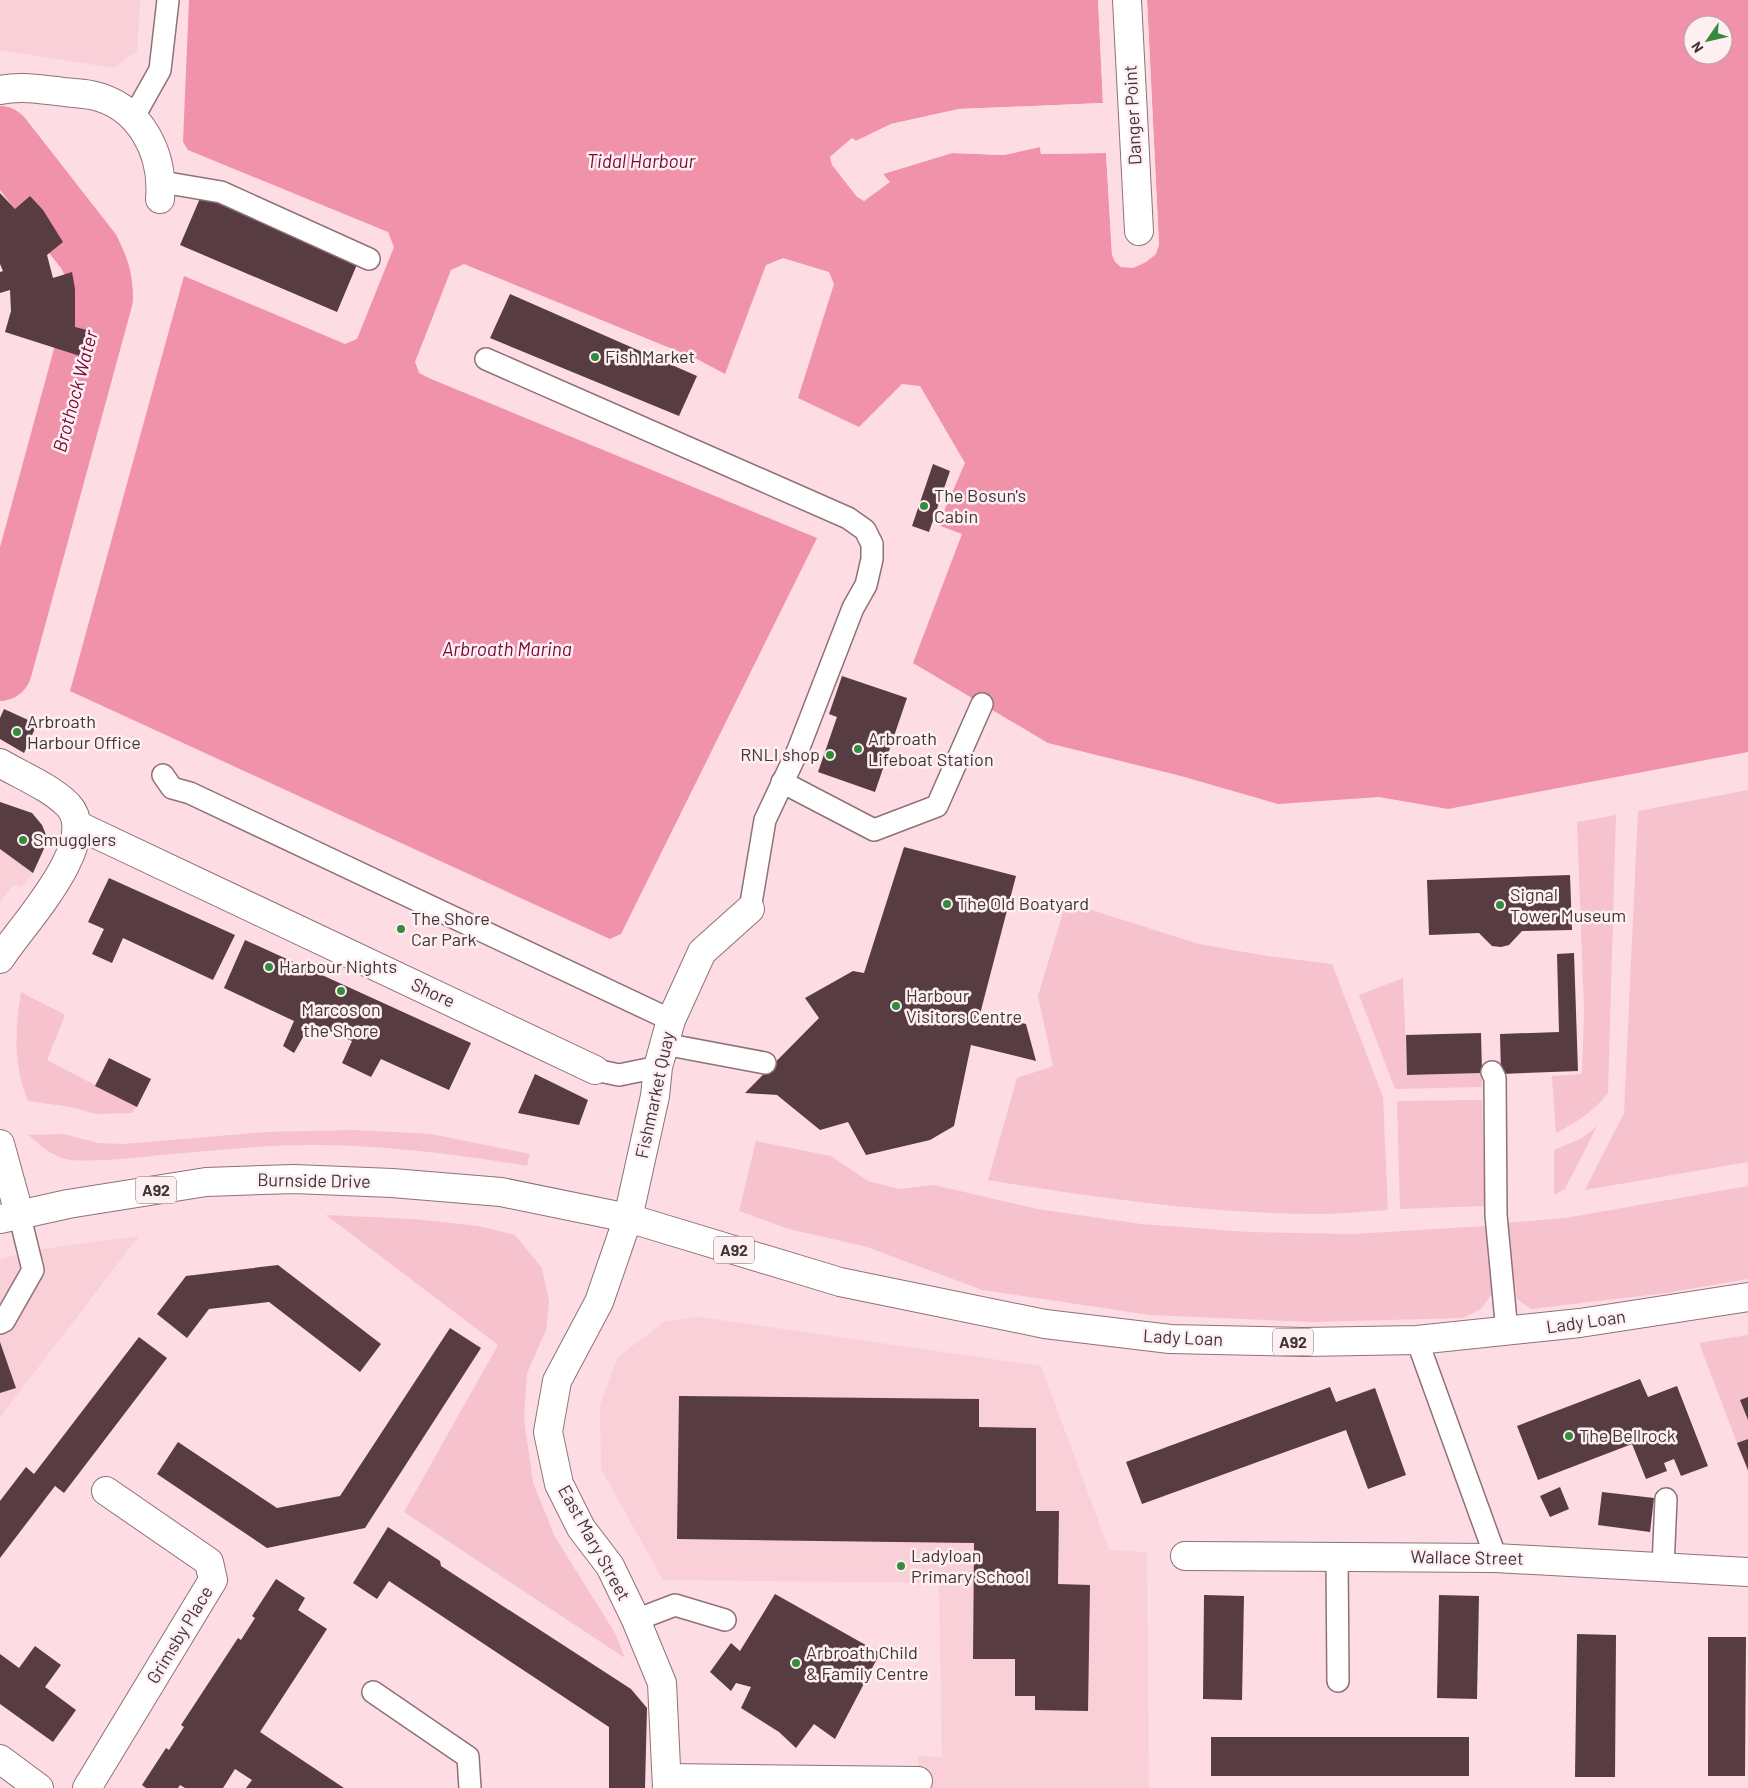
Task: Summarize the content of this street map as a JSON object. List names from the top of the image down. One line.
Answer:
{"streets":{"street":["Danger Point","Shore","Fishmarket Quay","Burnside Drive","A92","Lady Loan","East Mary Street","Wallace Street","Grimsby Place"]},"crossings":[["Shore","Fishmarket Quay"],["Fishmarket Quay","Burnside Drive"],["Fishmarket Quay","Lady Loan"],["Fishmarket Quay","East Mary Street"],["Burnside Drive","Lady Loan"],["Burnside Drive","East Mary Street"],["Lady Loan","East Mary Street"]],"water":["Tidal Harbour","Brothock Water","Arbroath Marina"],"places":["Fish Market","The Bosun's Cabin","Arbroath Harbour Office","Arbroath Lifeboat Station","RNLI shop","Smugglers","The Old Boatyard","Signal Tower Museum","The Shore Car Park","Harbour Nights","Marcos on the Shore","Harbour Visitors Centre","The Bellrock","Ladyloan Primary School","Arbroath Child & Family Centre"],"north":"bottom left"}
